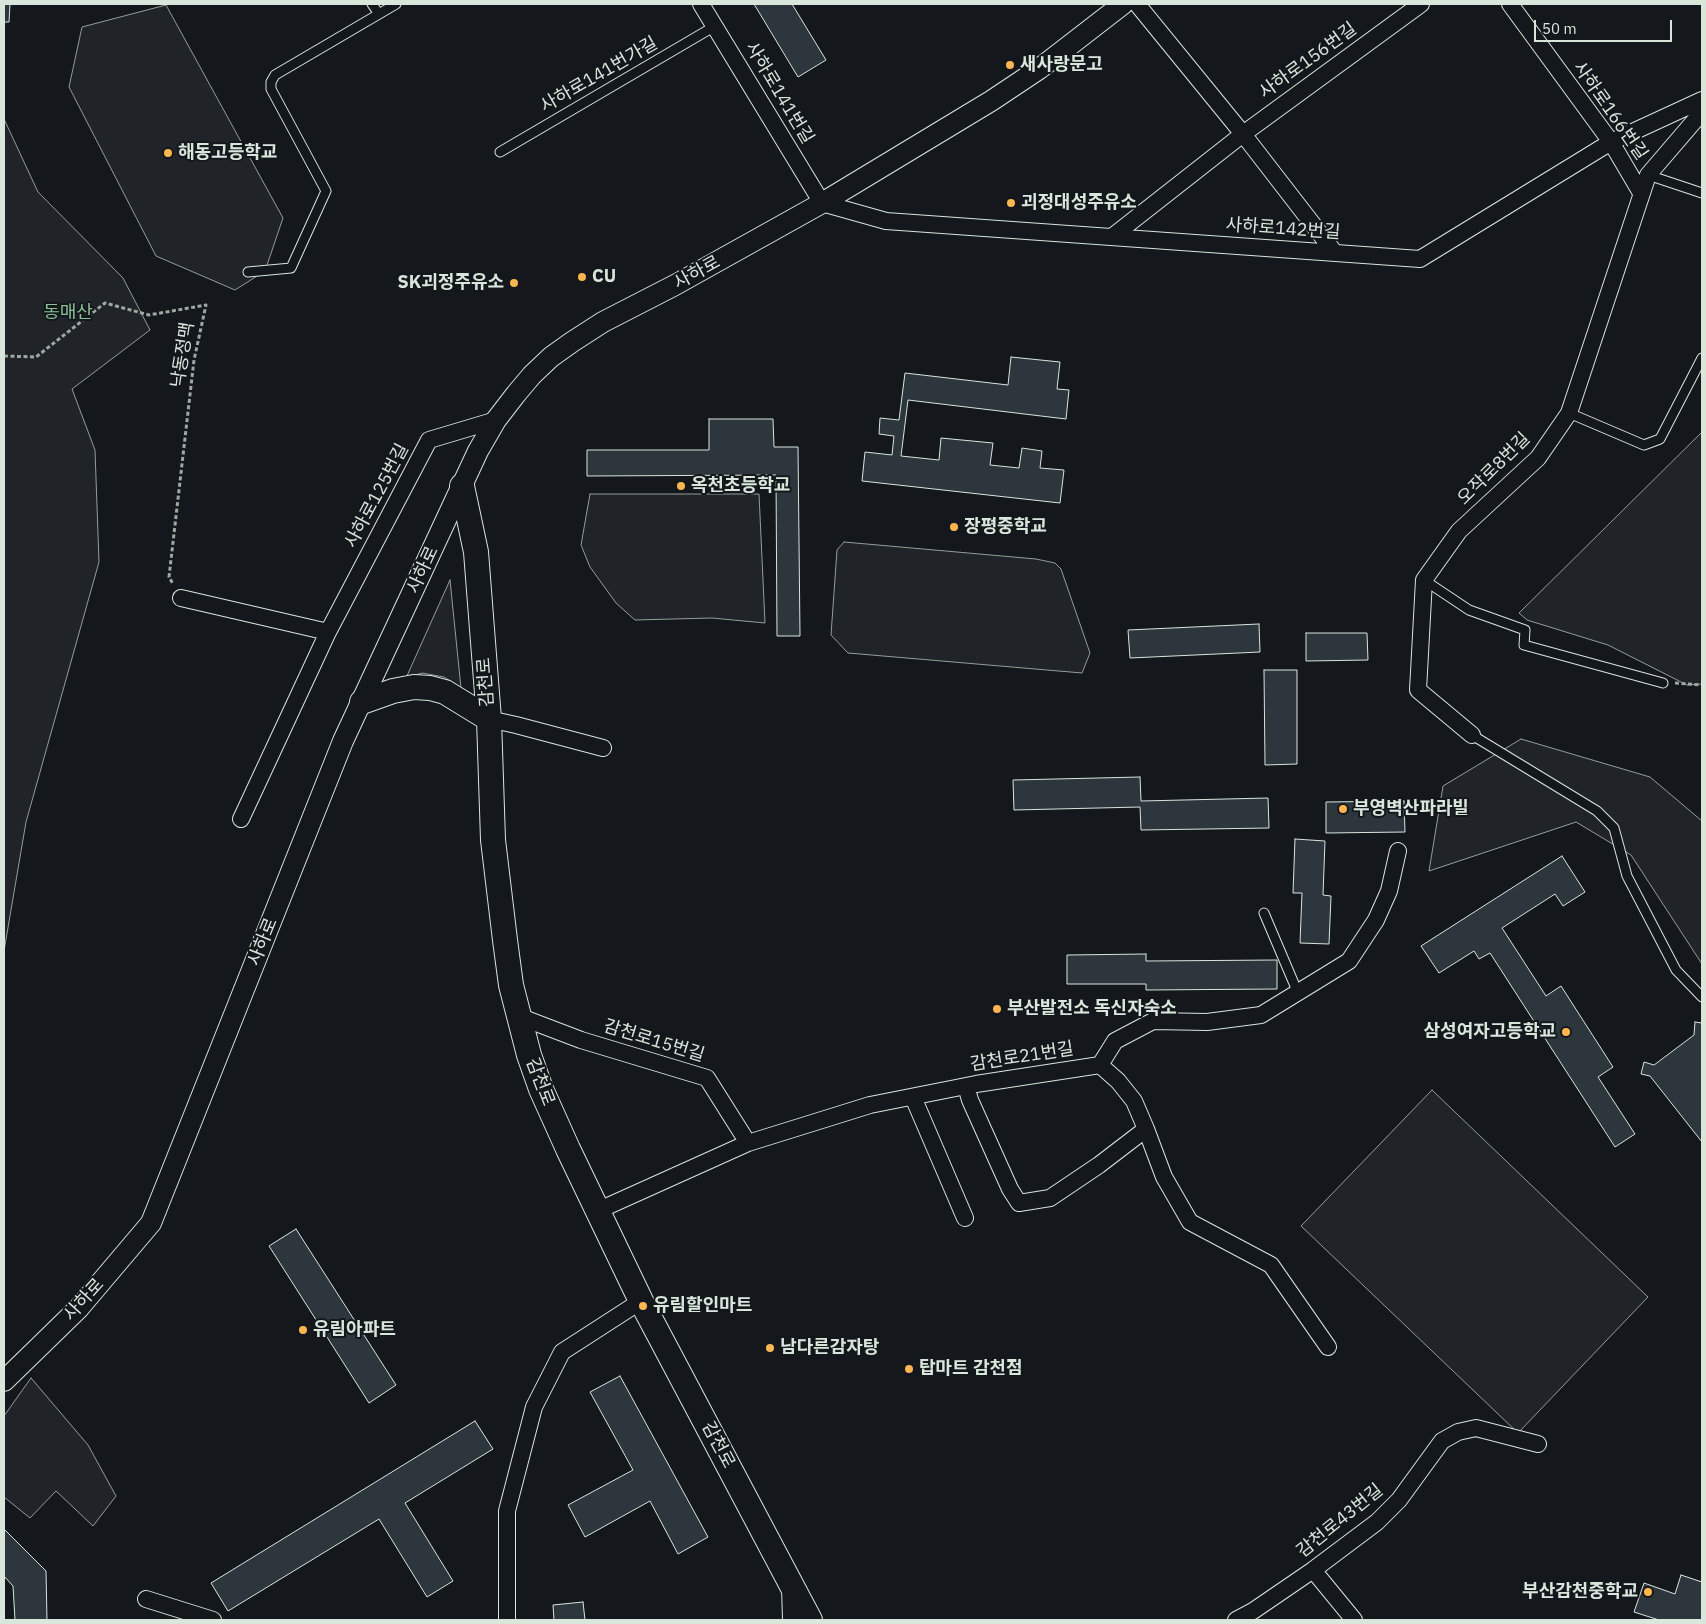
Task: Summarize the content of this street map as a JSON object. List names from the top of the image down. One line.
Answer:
{"streets":{"main road":["감천로"],"street":["사하로156번길","사하로141번길","사하로166번길","사하로142번길","사하로","오작로8번길","사하로125번길","감천로15번길","감천로21번길","감천로43번길"],"lane":["사하로141번가길"],"path":["낙동정맥"]},"crossings":[["사하로156번길","사하로142번길"],["사하로141번가길","사하로141번길"],["사하로141번길","사하로142번길"],["사하로141번길","사하로"],["사하로166번길","사하로142번길"],["사하로166번길","오작로8번길"],["사하로142번길","사하로"],["사하로","사하로125번길"],["사하로","감천로"],["감천로","감천로15번길"],["감천로","감천로21번길"],["감천로15번길","감천로21번길"]],"parks":["동매산"],"places":["새사랑문고","해동고등학교","괴정대성주유소","CU","SK괴정주유소","옥천초등학교","장평중학교","부영벽산파라빌","부산발전소 독신자숙소","삼성여자고등학교","유림할인마트","유림아파트","남다른감자탕","탑마트 감천점","부산감천중학교"],"scale_bar":"50 m"}
